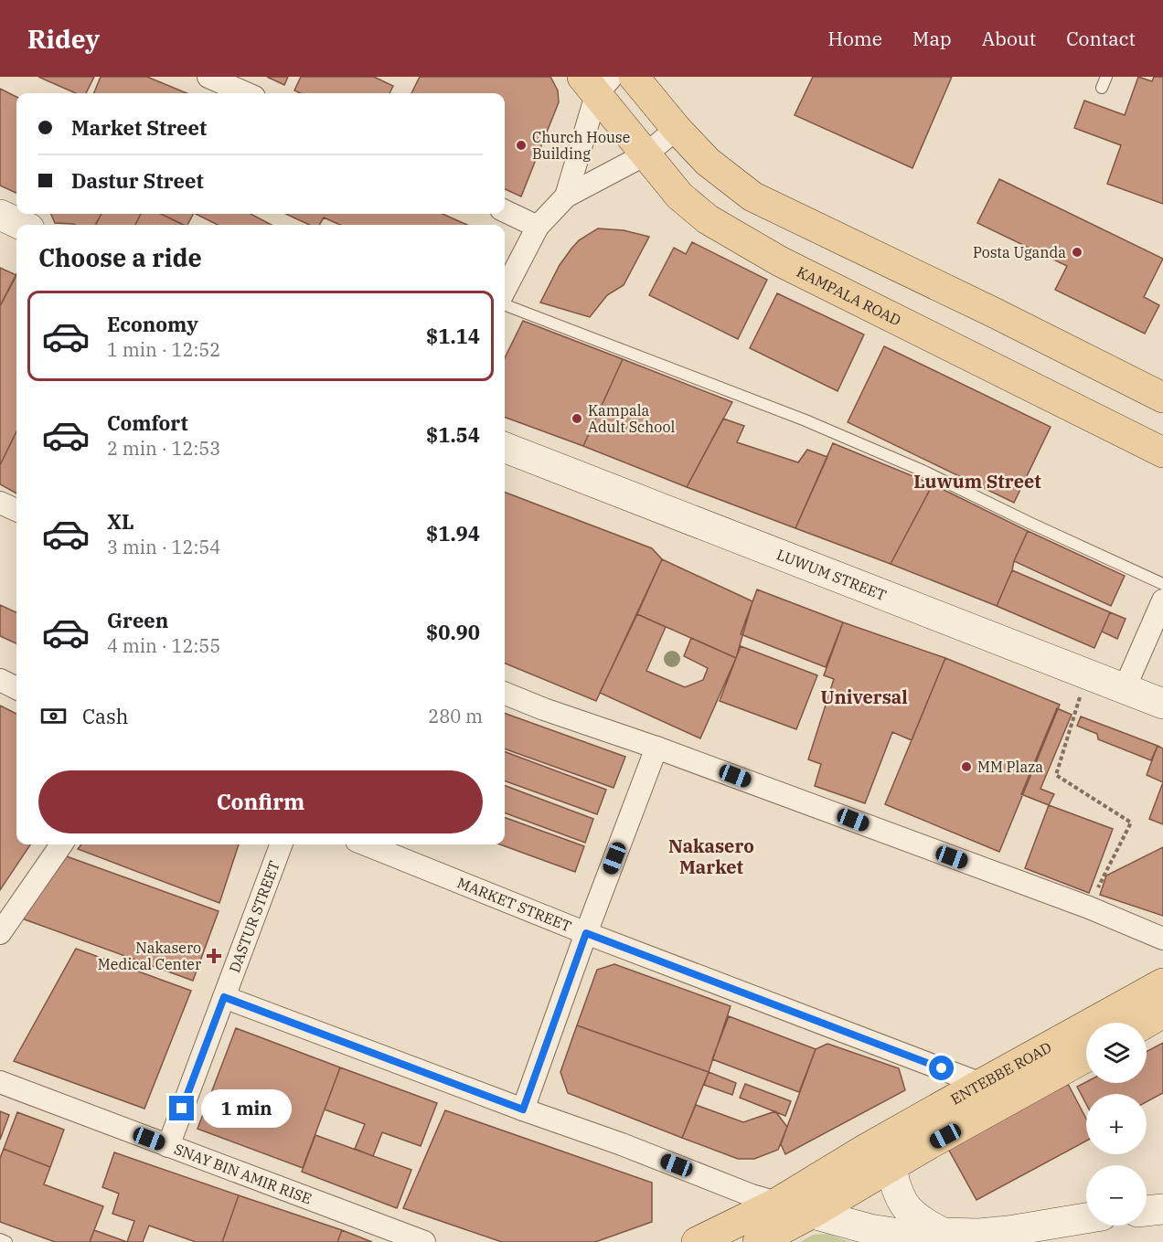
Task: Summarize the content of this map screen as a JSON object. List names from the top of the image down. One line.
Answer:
{"streets":{"main road":["KAMPALA ROAD","LUWUM STREET","ENTEBBE ROAD"],"street":["MARKET STREET","DASTUR STREET","SNAY BIN AMIR RISE"]},"crossings":[["MARKET STREET","ENTEBBE ROAD"],["DASTUR STREET","SNAY BIN AMIR RISE"]],"districts":["Luwum Street","Universal","Nakasero Market"],"places":{"other":["Church House Building","Posta Uganda","Kampala Adult School","MM Plaza"],"health":["Nakasero Medical Center"]},"page":{"header":"Ridey","nav":["Home","Map","About","Contact"],"banner":["Market Street","Dastur Street"],"heading":"Choose a ride","list":[{"name":"Economy","note":"1 min · 12:52","value":"$1.14"},{"name":"Comfort","note":"2 min · 12:53","value":"$1.54"},{"name":"XL","note":"3 min · 12:54","value":"$1.94"},{"name":"Green","note":"4 min · 12:55","value":"$0.90"}],"pay":["Cash","280 m"],"buttons":"Confirm","map_buttons":["+","−"],"bubble":"1 min"}}
